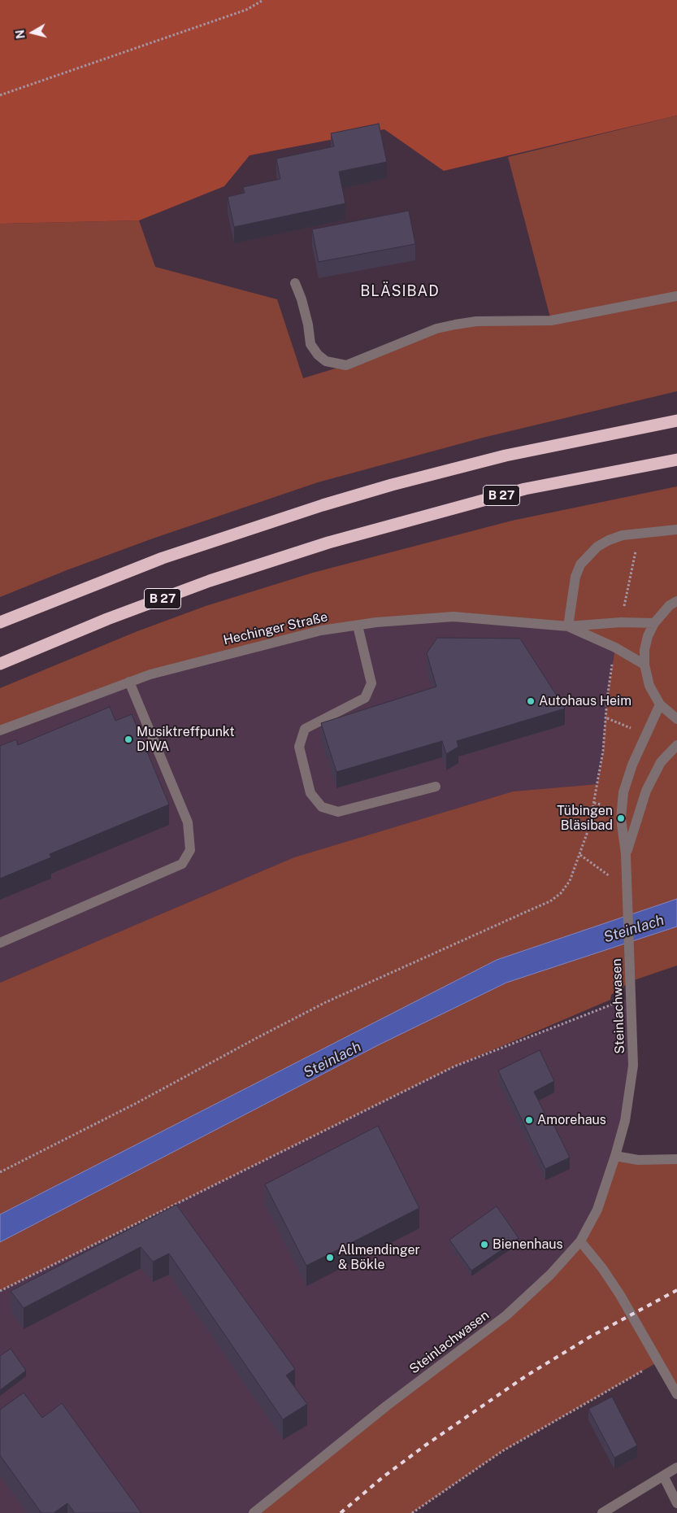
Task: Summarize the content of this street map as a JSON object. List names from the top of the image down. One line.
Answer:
{"streets":{"highway":["B 27"],"street":["Hechinger Straße","Steinlachwasen"]},"districts":["BLÄSIBAD"],"water":["Steinlach"],"places":["Autohaus Heim","Musiktreffpunkt DIWA","Tübingen Bläsibad","Amorehaus","Bienenhaus","Allmendinger & Bökle"],"north":"left"}
